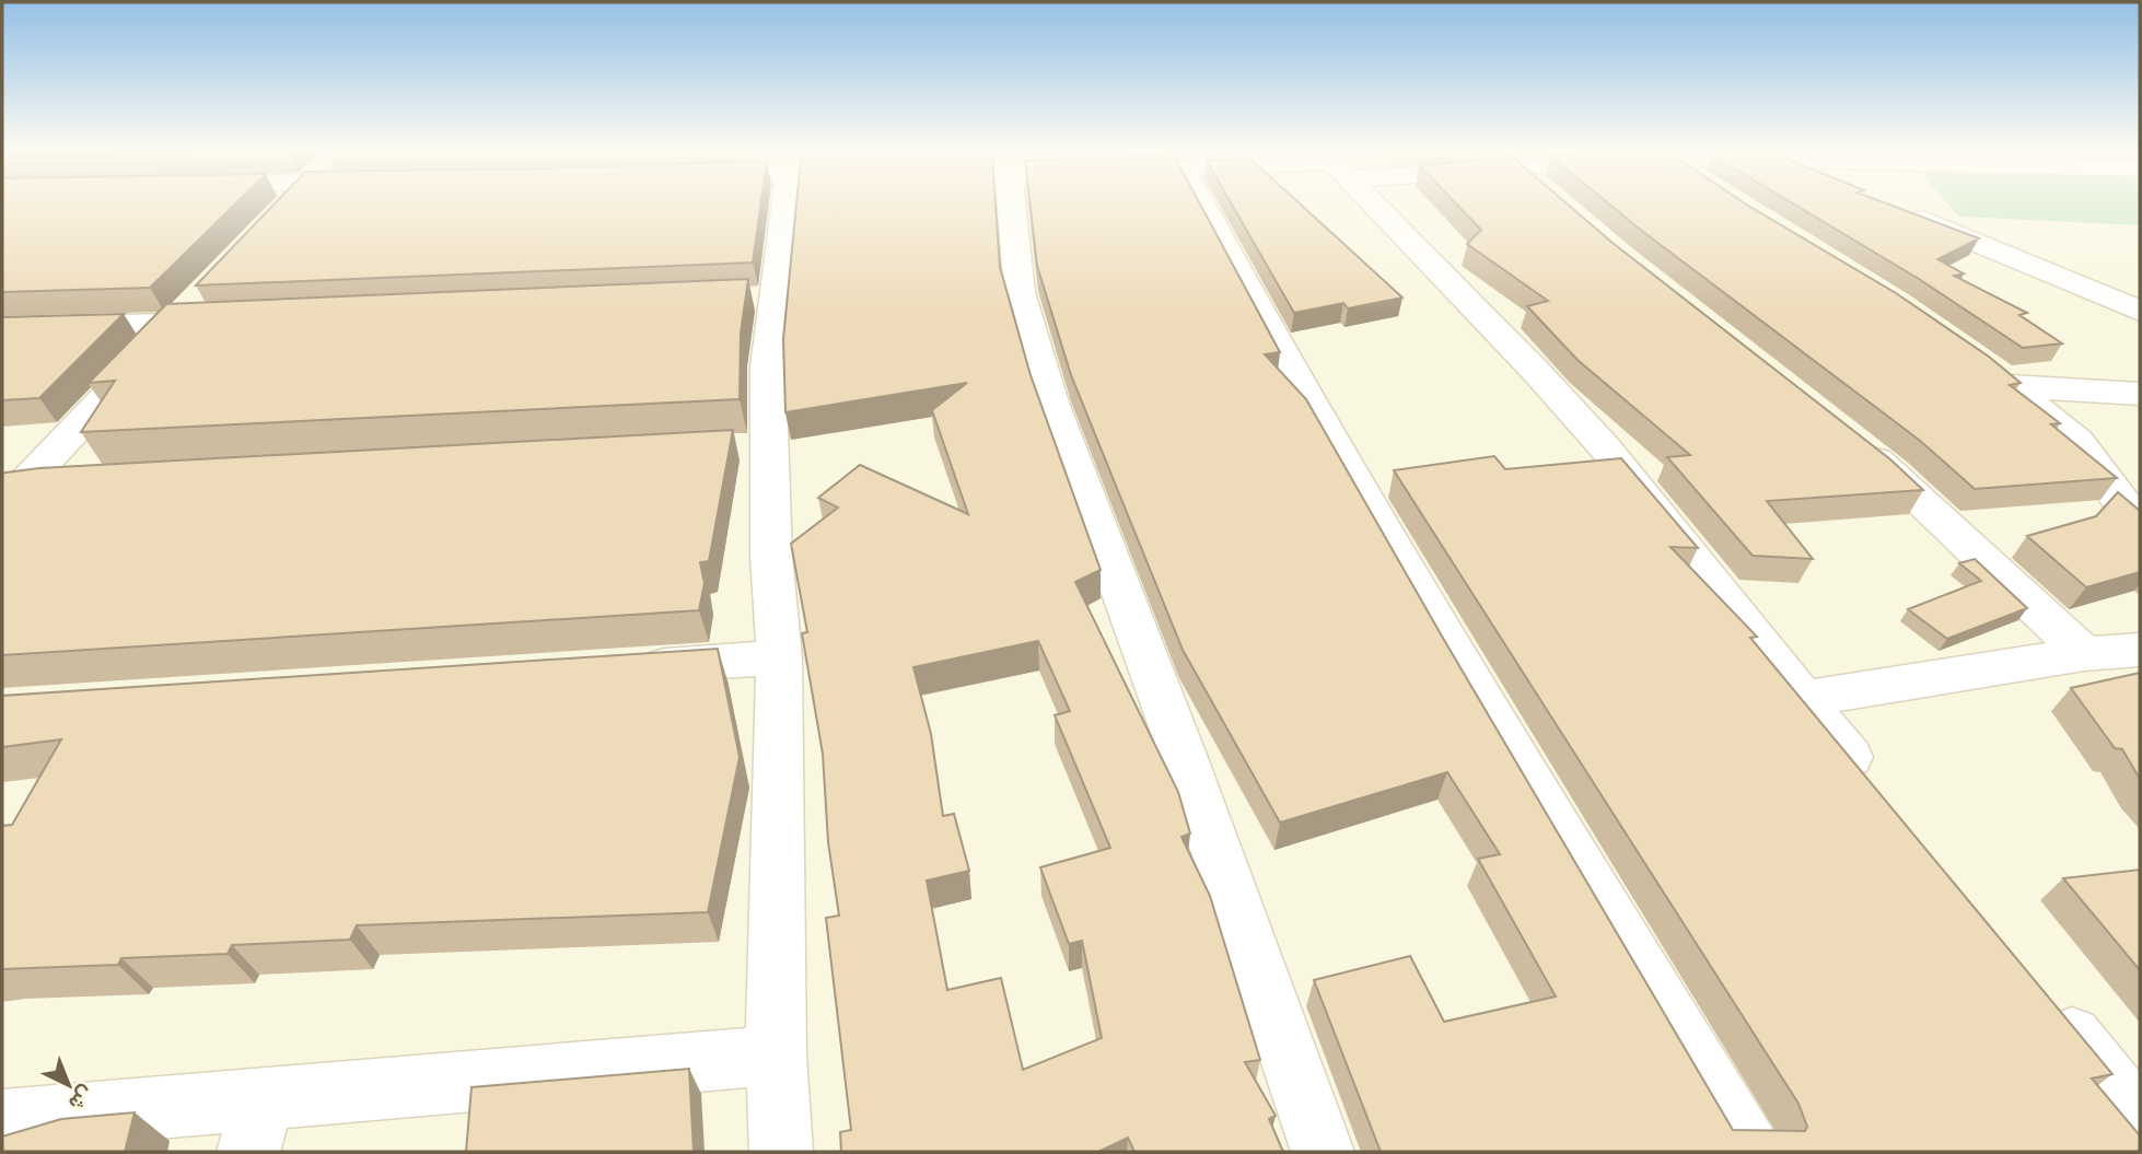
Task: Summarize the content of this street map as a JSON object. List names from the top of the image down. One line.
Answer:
{"north":"bottom right"}
